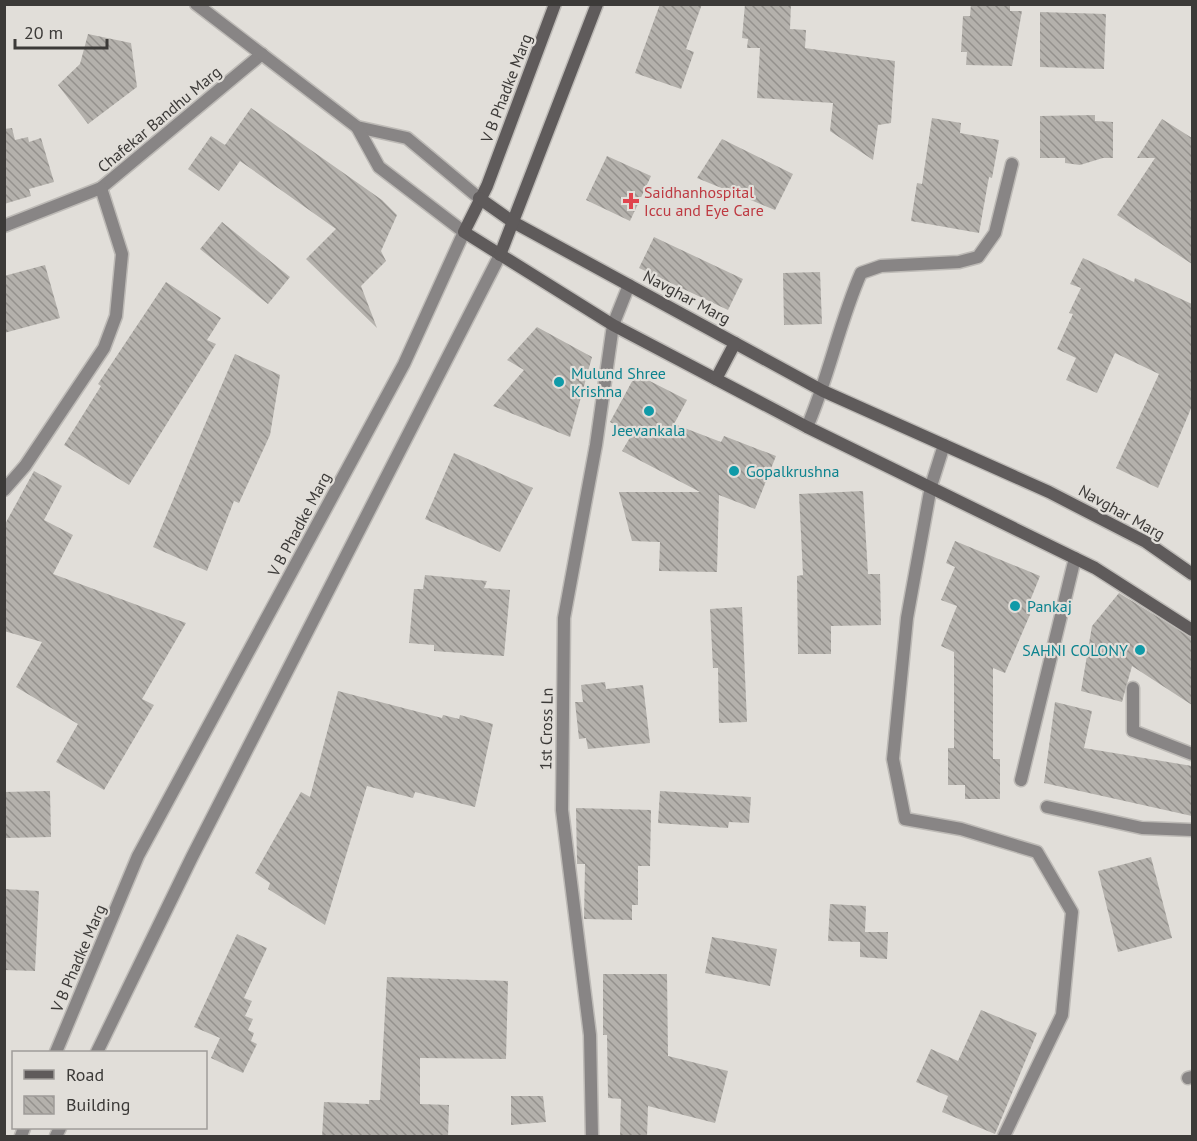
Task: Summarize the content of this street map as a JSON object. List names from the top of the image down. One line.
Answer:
{"streets":{"main road":["V B Phadke Marg","Navghar Marg"],"street":["Chafekar Bandhu Marg","1st Cross Ln"]},"crossings":[["V B Phadke Marg","Navghar Marg"],["Chafekar Bandhu Marg","Navghar Marg"],["Navghar Marg","1st Cross Ln"]],"places":{"health":["Saidhanhospital Iccu and Eye Care"],"other":["Mulund Shree Krishna","Jeevankala","Gopalkrushna","Pankaj","SAHNI COLONY"]},"legend":["Road","Building"],"scale_bar":"20 m"}
